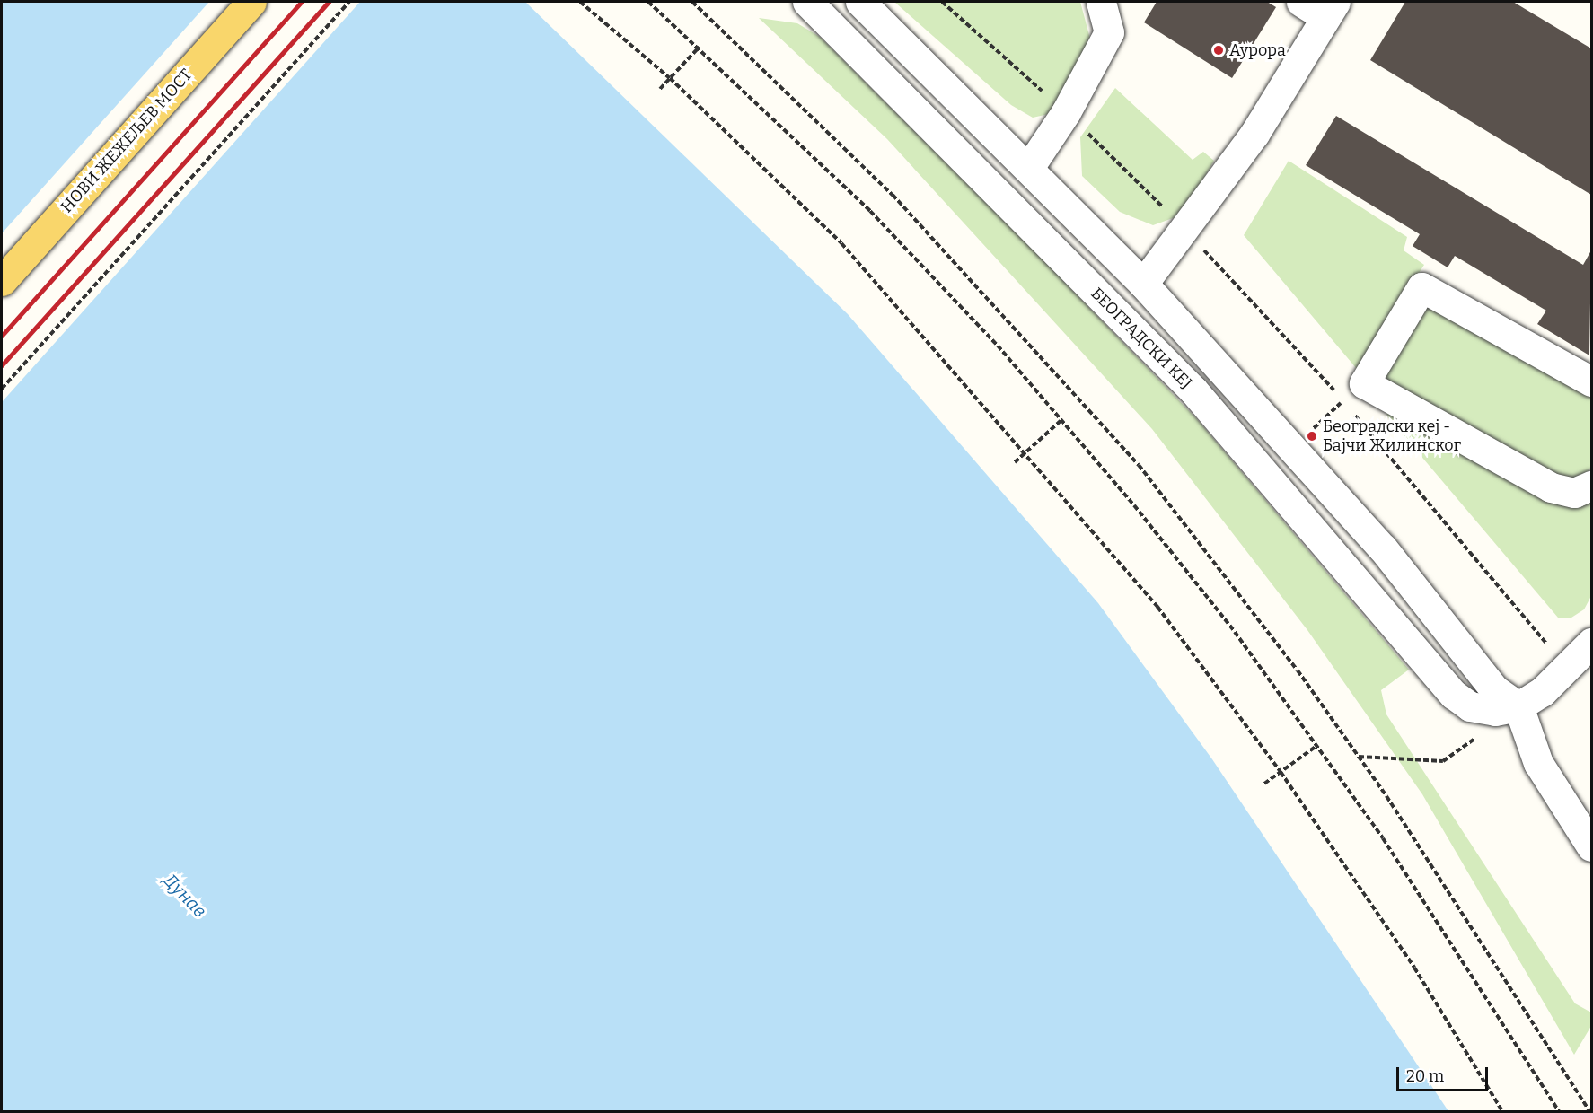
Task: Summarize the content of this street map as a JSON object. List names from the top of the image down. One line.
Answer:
{"streets":{"main road":["НОВИ ЖЕЖЕЉЕВ МОСТ"],"street":["БЕОГРАДСКИ КЕЈ"]},"water":["Дунав"],"places":["Аурора","Београдски кеј - Бајчи Жилинског"],"scale_bar":"20 m"}
